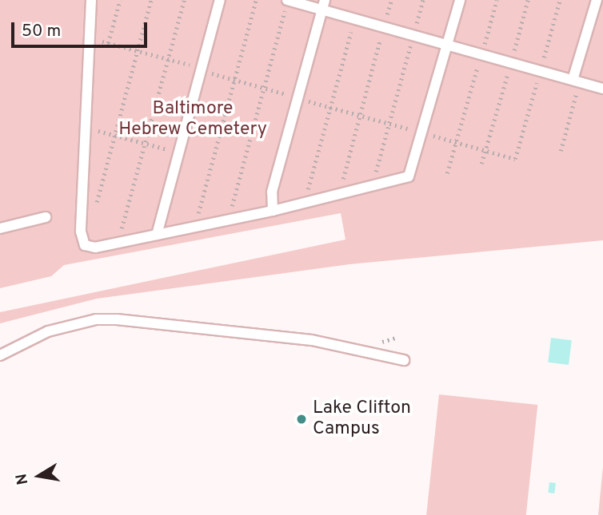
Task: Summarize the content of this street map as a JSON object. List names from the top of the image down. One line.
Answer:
{"parks":["Baltimore Hebrew Cemetery"],"places":["Lake Clifton Campus"],"scale_bar":"50 m","north":"left"}
